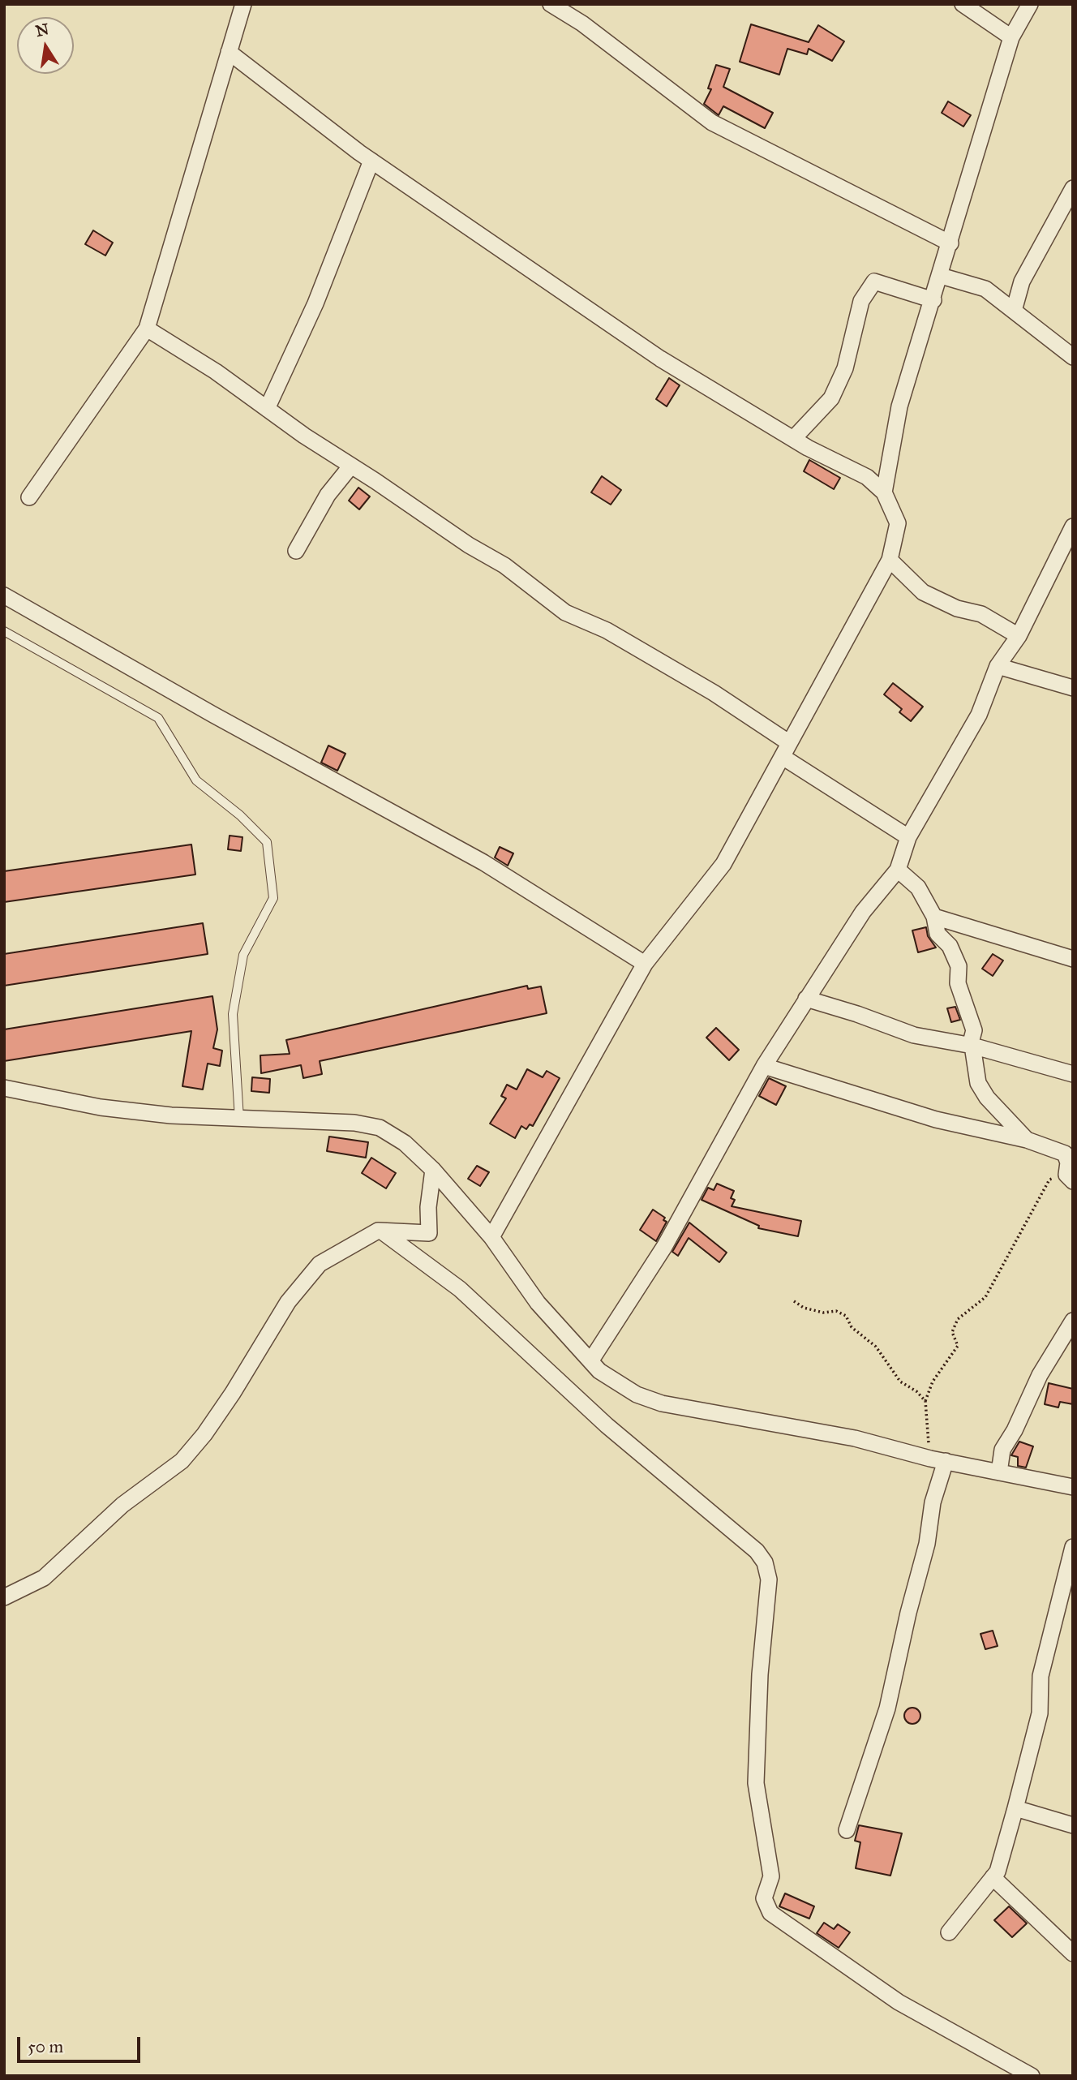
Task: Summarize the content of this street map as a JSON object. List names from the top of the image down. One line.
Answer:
{"scale_bar":"50 m","north":"top"}
